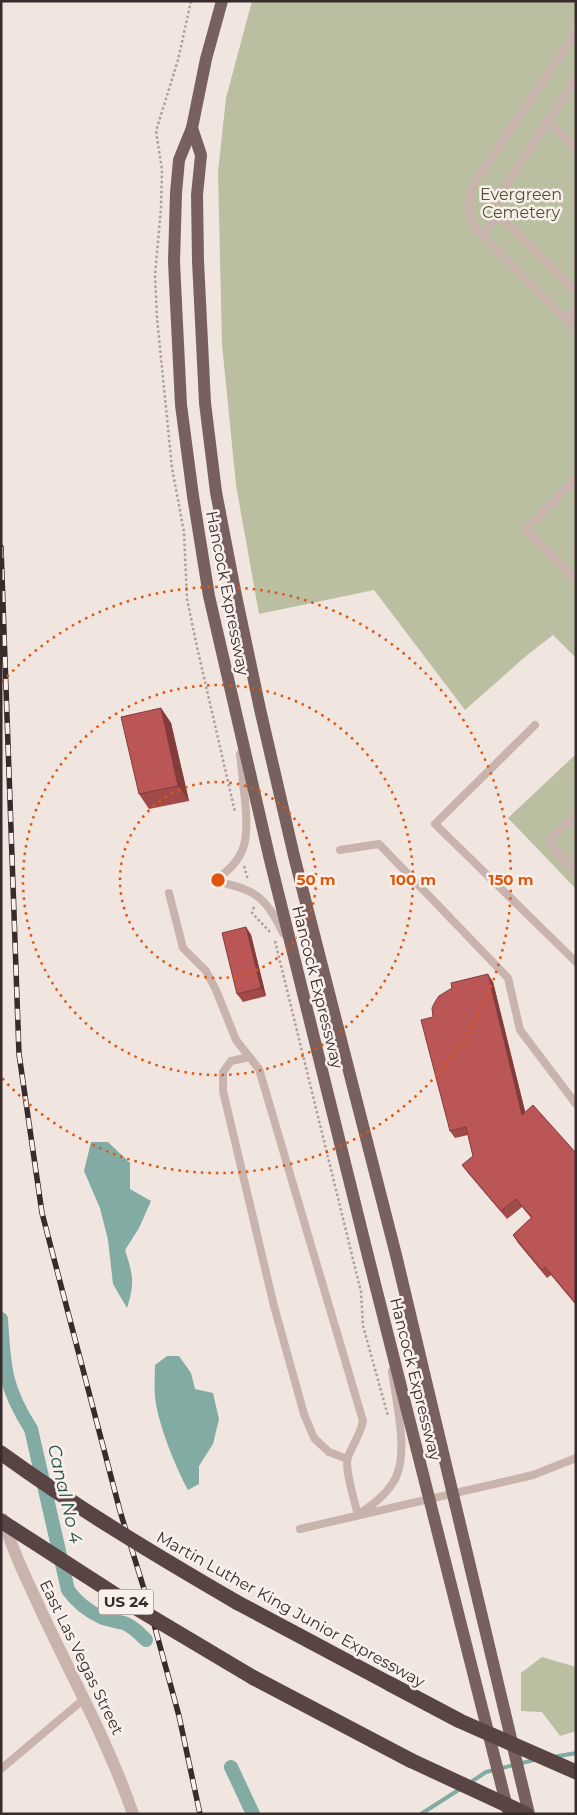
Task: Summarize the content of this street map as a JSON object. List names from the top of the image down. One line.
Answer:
{"streets":{"highway":["US 24","Martin Luther King Junior Expressway"],"main road":["Hancock Expressway"],"street":["East Las Vegas Street"]},"crossings":[["Hancock Expressway","US 24"]],"water":["Canal No 4"],"parks":["Evergreen Cemetery"],"rings":["50 m","100 m","150 m"]}
